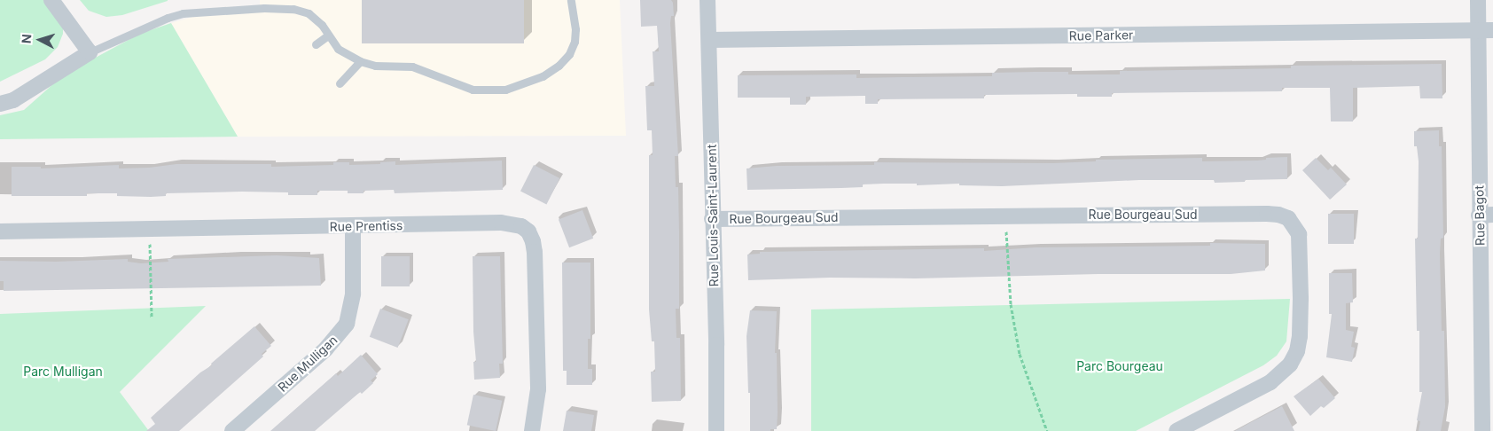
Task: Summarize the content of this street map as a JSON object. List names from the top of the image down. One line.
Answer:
{"streets":{"street":["Rue Parker","Rue Bourgeau Sud","Rue Louis-Saint-Laurent","Rue Bagot","Rue Prentiss","Rue Mulligan"]},"crossings":[["Rue Parker","Rue Louis-Saint-Laurent"],["Rue Parker","Rue Bagot"],["Rue Bourgeau Sud","Rue Louis-Saint-Laurent"],["Rue Prentiss","Rue Mulligan"]],"parks":["Parc Bourgeau","Parc Mulligan"],"north":"left"}
